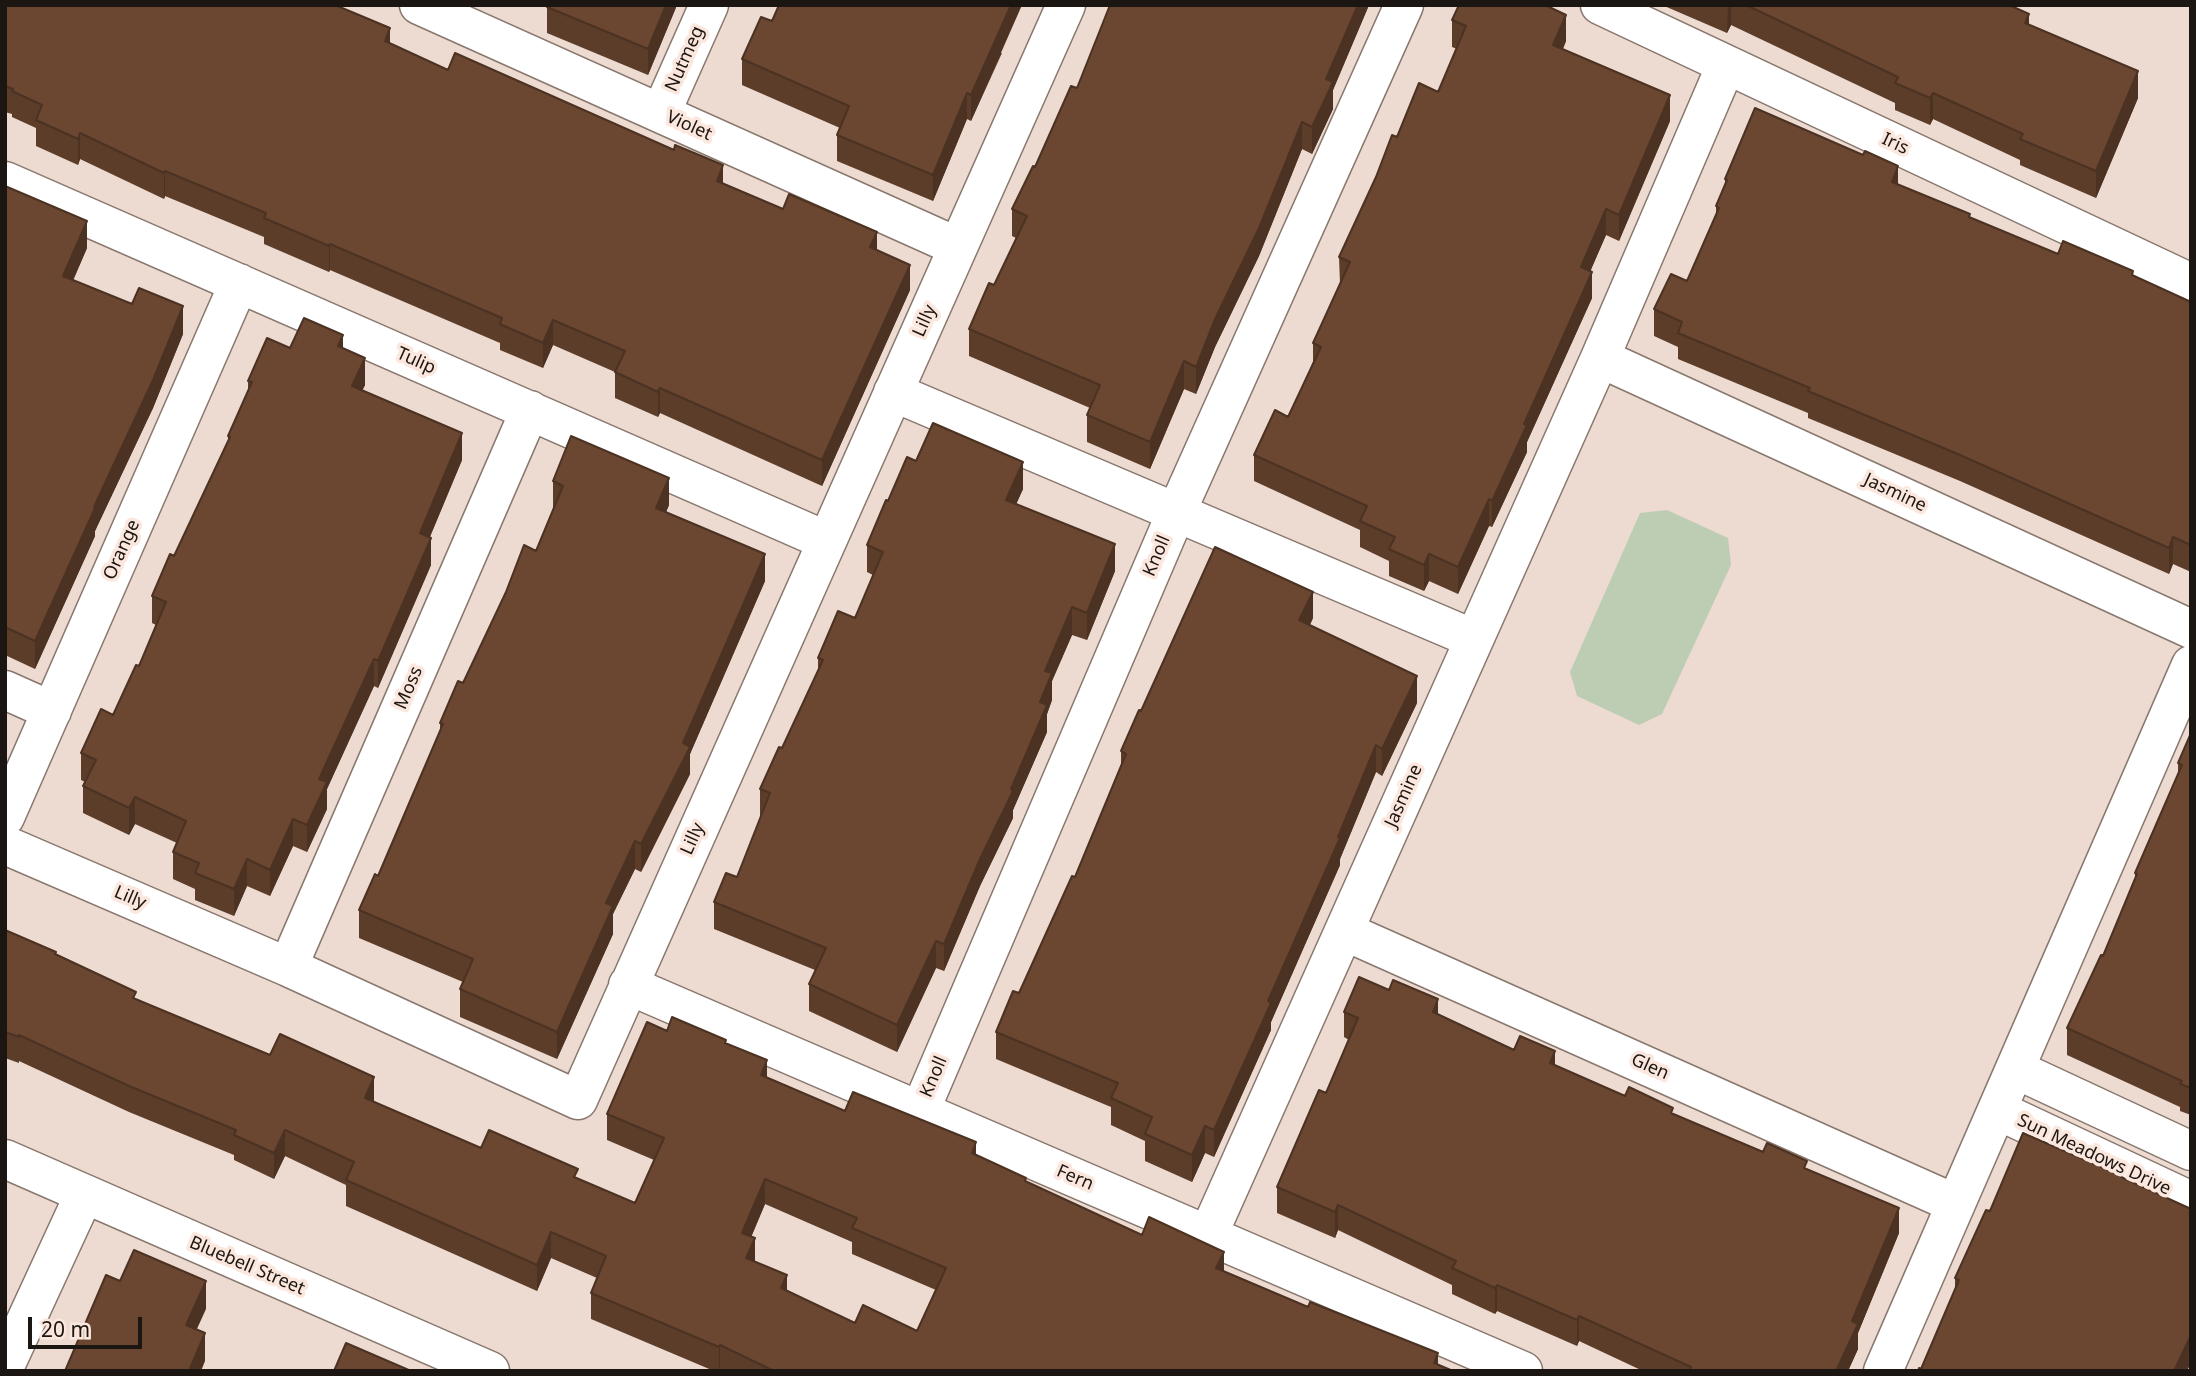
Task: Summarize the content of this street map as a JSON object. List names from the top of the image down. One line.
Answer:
{"streets":{"street":["Nutmeg","Violet","Iris","Lilly","Tulip","Jasmine","Orange","Knoll","Moss","Glen","Sun Meadows Drive","Fern","Bluebell Street"]},"crossings":[["Nutmeg","Violet"],["Violet","Lilly"],["Iris","Jasmine"],["Lilly","Tulip"],["Lilly","Moss"],["Lilly","Fern"],["Tulip","Orange"],["Tulip","Moss"],["Jasmine","Glen"],["Jasmine","Fern"],["Knoll","Fern"]],"scale_bar":"20 m"}
